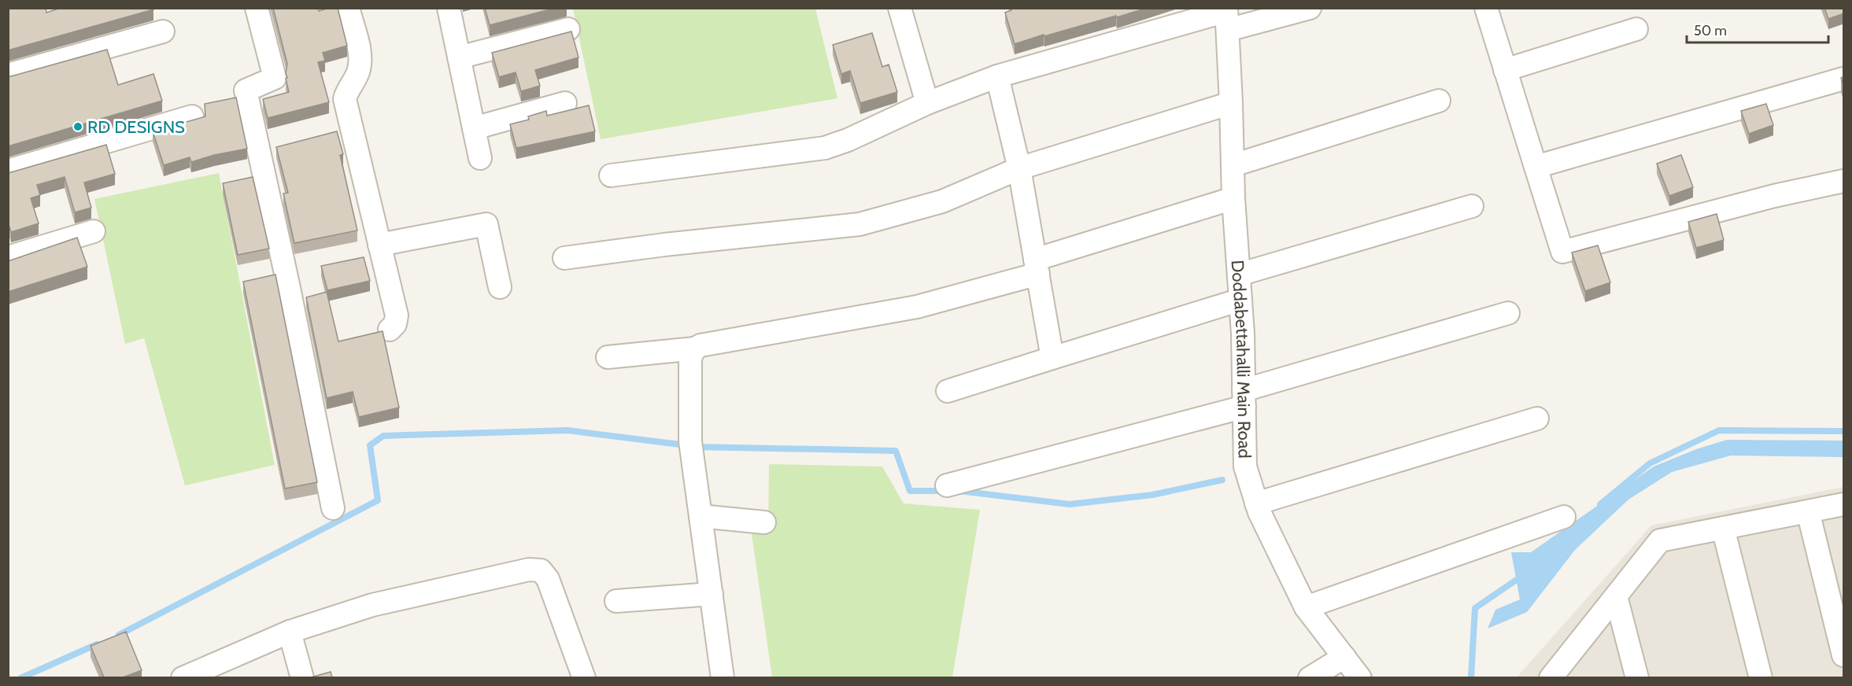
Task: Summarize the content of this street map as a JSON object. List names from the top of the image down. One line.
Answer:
{"streets":{"street":["Doddabettahalli Main Road"]},"places":["RD DESIGNS"],"scale_bar":"50 m"}
